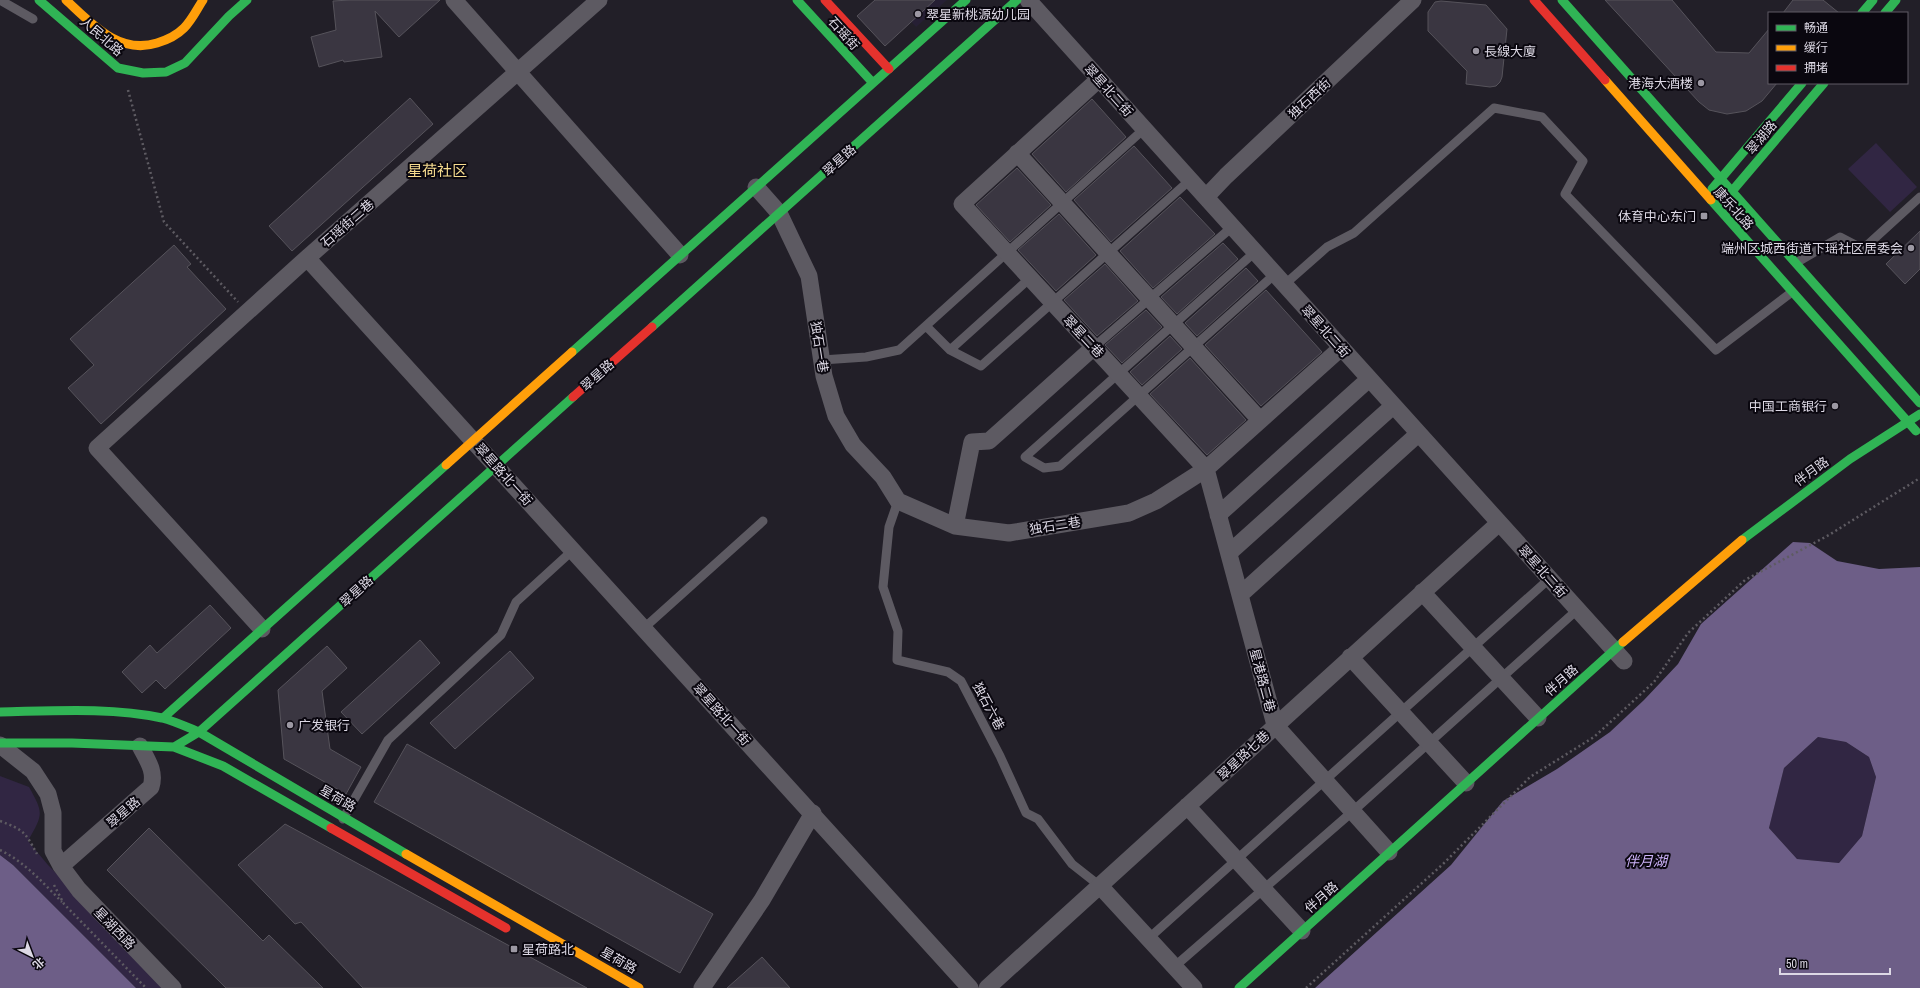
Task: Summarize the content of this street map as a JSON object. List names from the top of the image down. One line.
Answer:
{"streets":{"street":["石瑶街","人民北路","翠星北二街","独石西街","翠湖路","翠星路","康乐北路","石瑶街二巷","翠星二巷","独石一巷","伴月路","翠星路北一街","独石二巷","星港路二巷","翠星路七巷","星荷路","星湖西路"],"lane":["独石六巷"]},"crossings":[["翠星北二街","独石西街"],["翠星北二街","伴月路"],["翠星北二街","独石二巷"],["翠星北二街","翠星路七巷"],["翠湖路","康乐北路"],["翠星路","独石一巷"],["翠星路","翠星路北一街"],["翠星路","星荷路"],["翠星路","星湖西路"],["康乐北路","伴月路"],["石瑶街二巷","翠星路北一街"],["翠星二巷","独石二巷"],["翠星二巷","星港路二巷"],["独石一巷","独石二巷"],["独石一巷","独石六巷"],["伴月路","星港路二巷"],["独石二巷","星港路二巷"],["独石二巷","独石六巷"],["星港路二巷","翠星路七巷"],["独石六巷","翠星路七巷"]],"districts":["星荷社区"],"water":["伴月湖"],"places":{"other":["翠星新桃源幼儿园","長線大廈","港海大酒楼","端州区城西街道下瑶社区居委会","中国工商银行","广发银行"],"transit":["体育中心东门","星荷路北"]},"legend":["畅通","缓行","拥堵"],"scale_bar":"50 m","north":"bottom right"}
